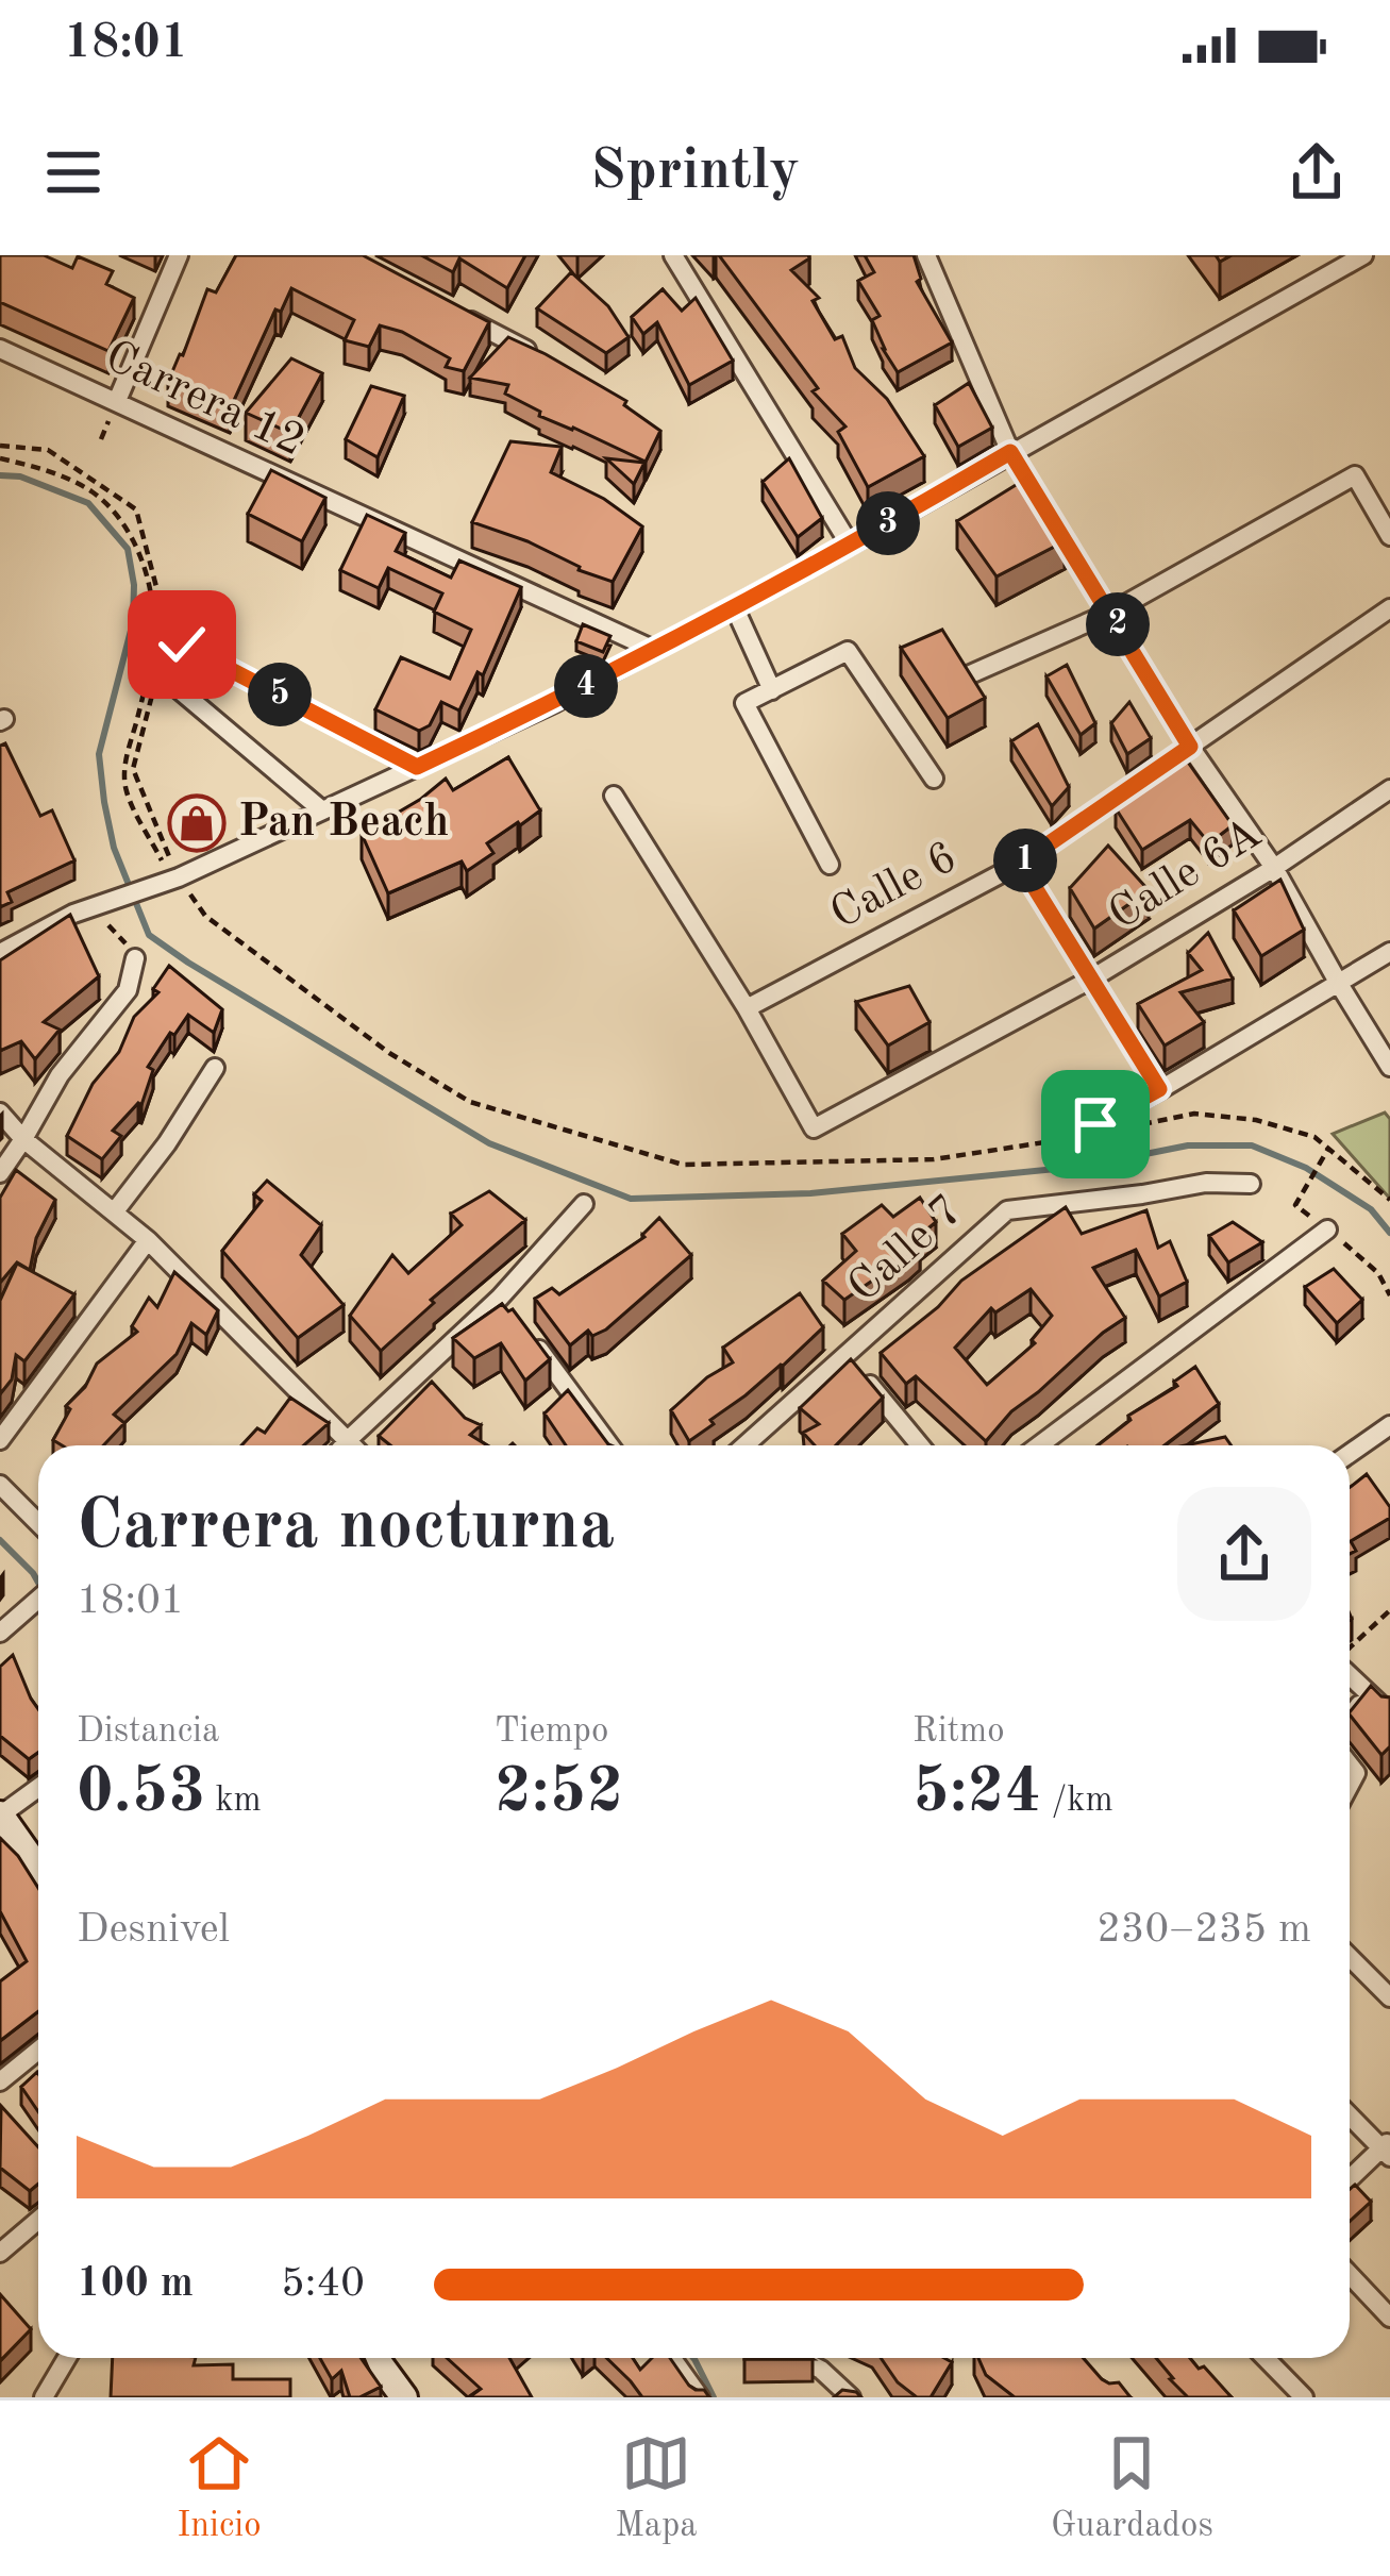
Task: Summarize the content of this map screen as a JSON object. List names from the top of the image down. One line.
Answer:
{"streets":{"street":["Carrera 12","Calle 6A","Calle 6","Calle 7"]},"crossings":[["Calle 6A","Calle 6"]],"places":{"shop":["Pan Beach"]},"page":{"status":"18:01","header":"Sprintly","pins":["3","2","4","5","1"],"heading":["Carrera nocturna","18:01"],"stats":[["Distancia","0.53 km"],["Tiempo","2:52"],["Ritmo","5:24 /km"]],"chart":["Desnivel","230–235 m"],"list":[{"name":"100 m","note":"5:40"}],"tabs":["Inicio","Mapa","Guardados"]}}
